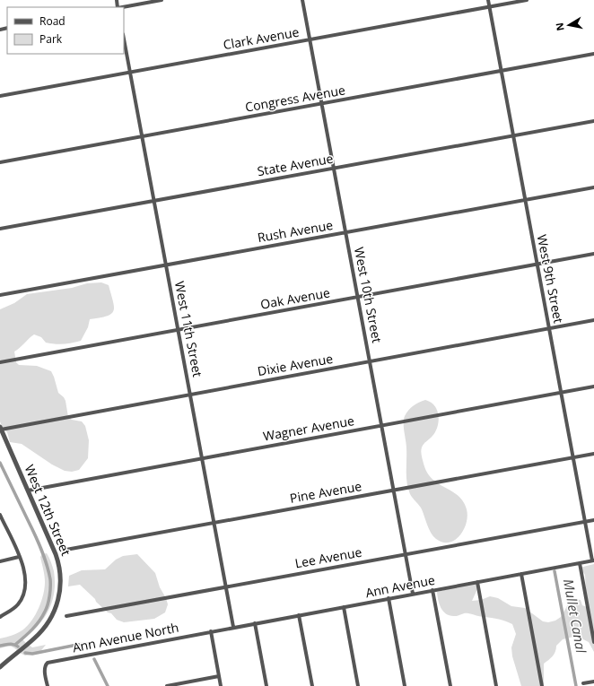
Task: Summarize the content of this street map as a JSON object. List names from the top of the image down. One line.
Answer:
{"streets":{"street":["Clark Avenue","Congress Avenue","State Avenue","Rush Avenue","West 9th Street","West 10th Street","Oak Avenue","West 11th Street","Dixie Avenue","Wagner Avenue","Pine Avenue","West 12th Street","Lee Avenue","Ann Avenue","Ann Avenue North"]},"crossings":[["Clark Avenue","West 9th Street"],["Clark Avenue","West 10th Street"],["Clark Avenue","West 11th Street"],["Congress Avenue","West 9th Street"],["Congress Avenue","West 10th Street"],["Congress Avenue","West 11th Street"],["State Avenue","West 9th Street"],["State Avenue","West 10th Street"],["State Avenue","West 11th Street"],["Rush Avenue","West 9th Street"],["Rush Avenue","West 10th Street"],["Rush Avenue","West 11th Street"],["West 9th Street","Oak Avenue"],["West 9th Street","Dixie Avenue"],["West 9th Street","Wagner Avenue"],["West 9th Street","Pine Avenue"],["West 9th Street","Lee Avenue"],["West 9th Street","Ann Avenue"],["West 10th Street","Oak Avenue"],["West 10th Street","Dixie Avenue"],["West 10th Street","Wagner Avenue"],["West 10th Street","Pine Avenue"],["West 10th Street","Lee Avenue"],["West 10th Street","Ann Avenue"],["Oak Avenue","West 11th Street"],["West 11th Street","Dixie Avenue"],["West 11th Street","Wagner Avenue"],["West 11th Street","Pine Avenue"],["West 11th Street","Lee Avenue"],["West 11th Street","Ann Avenue"],["Dixie Avenue","West 12th Street"],["Wagner Avenue","West 12th Street"],["Ann Avenue","Ann Avenue North"]],"water":["Mullet Canal"],"legend":["Road","Park"],"north":"left"}
